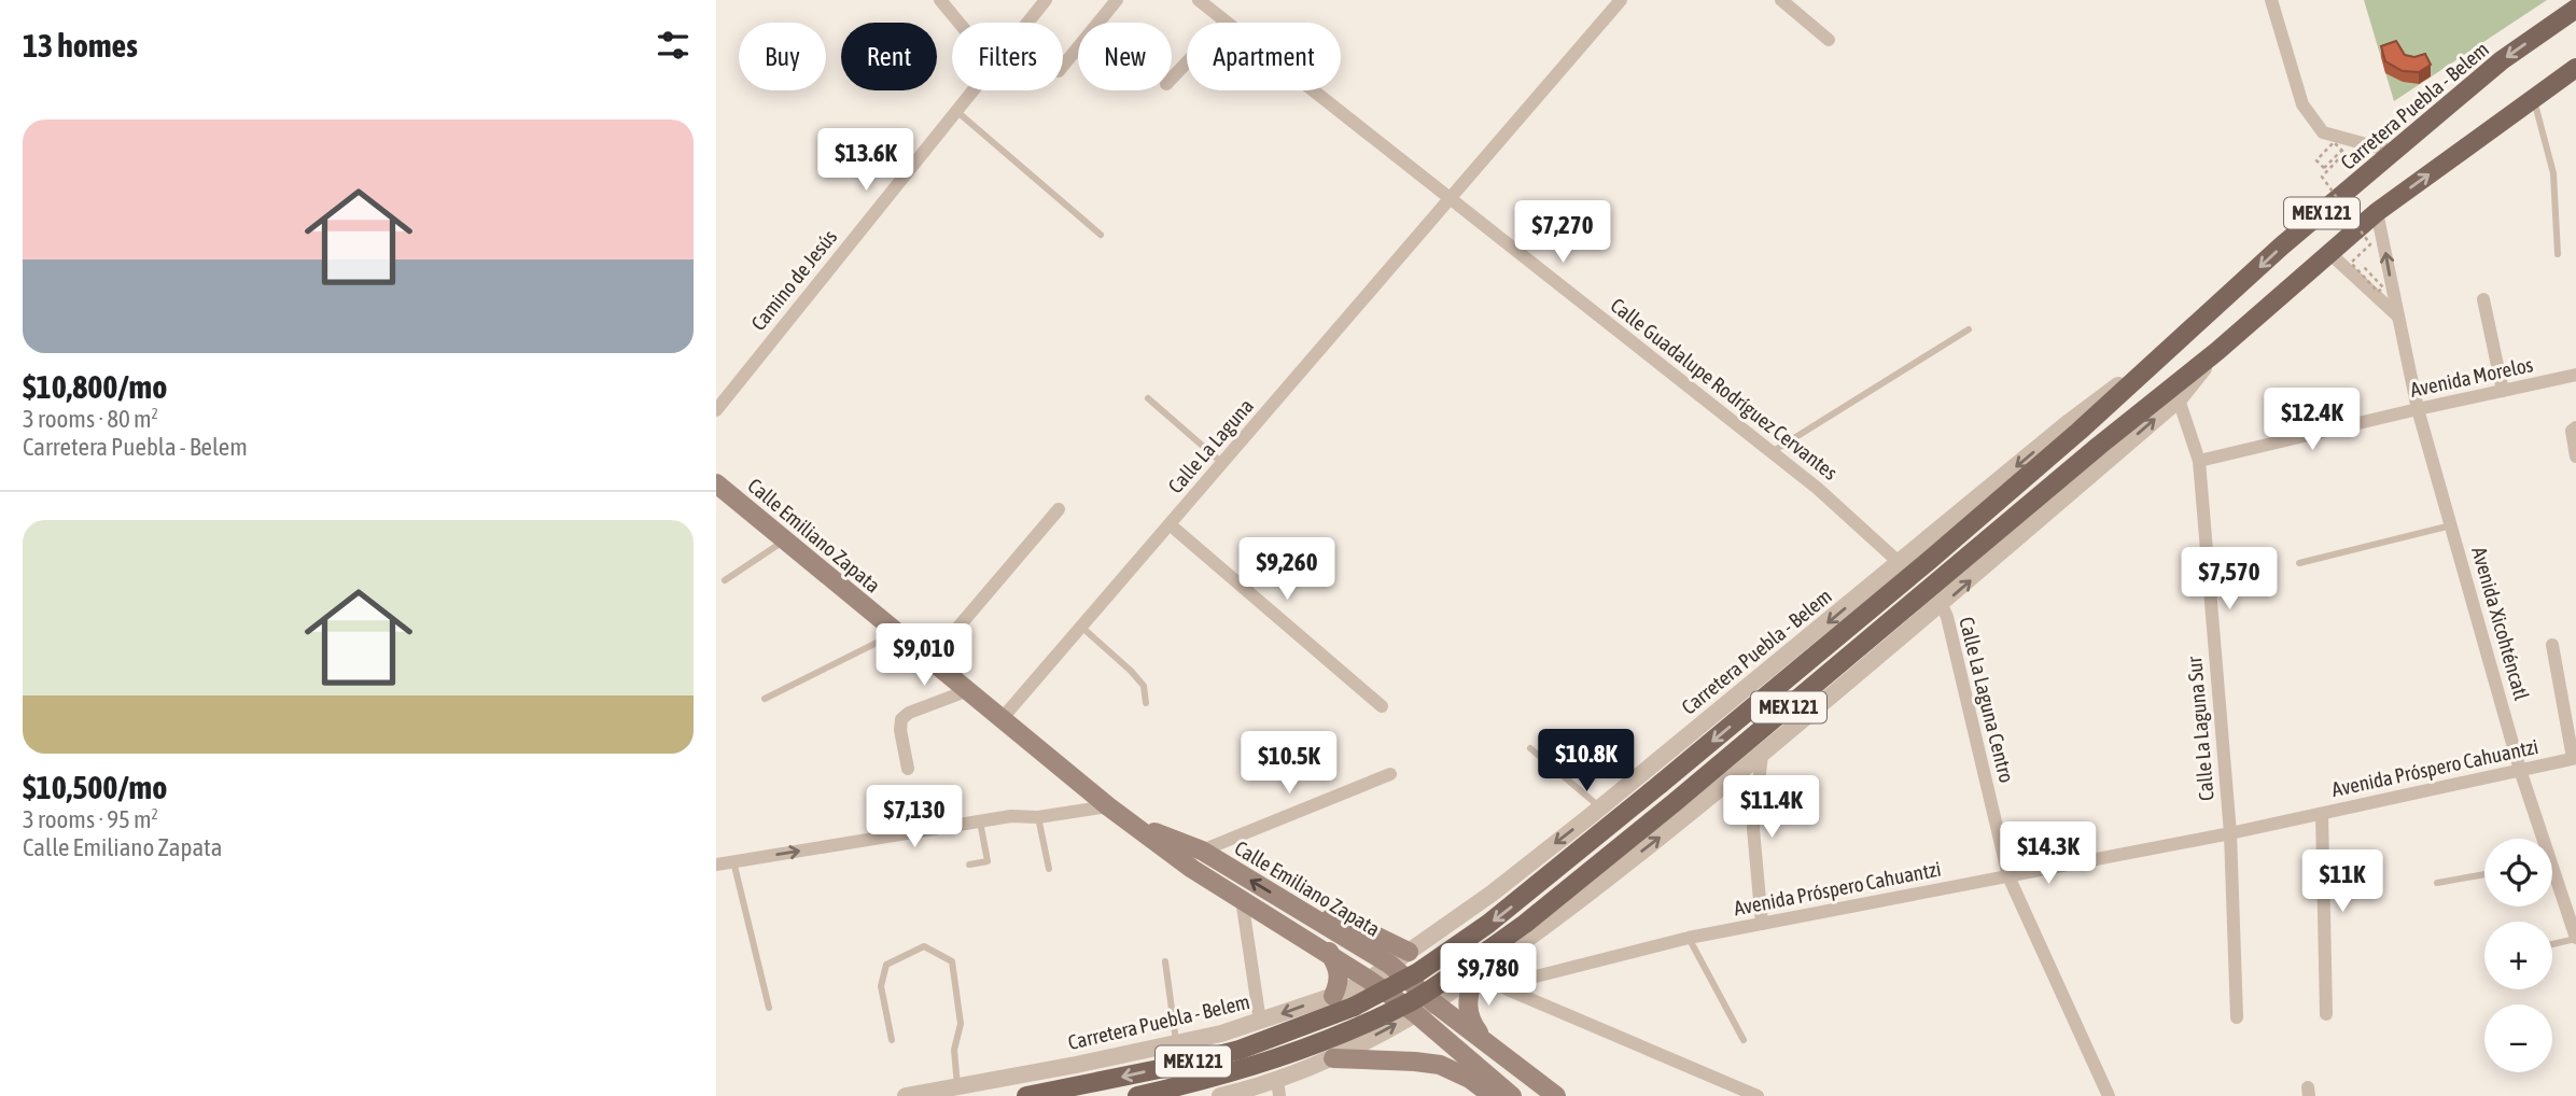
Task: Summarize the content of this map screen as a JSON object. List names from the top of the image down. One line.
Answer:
{"streets":{"main road":["Carretera Puebla - Belem","MEX 121","Calle Emiliano Zapata"],"street":["Camino de Jesús","Avenida Morelos","Calle Guadalupe Rodríguez Cervantes","Calle La Laguna","Avenida Xicohténcatl","Calle La Laguna Centro","Calle La Laguna Sur","Avenida Próspero Cahuantzi"]},"crossings":[["Carretera Puebla - Belem","Calle Guadalupe Rodríguez Cervantes"],["Carretera Puebla - Belem","Calle Emiliano Zapata"],["MEX 121","Avenida Xicohténcatl"],["Avenida Morelos","Avenida Xicohténcatl"],["Avenida Morelos","Calle La Laguna Sur"],["Calle Guadalupe Rodríguez Cervantes","Calle La Laguna"],["Calle La Laguna","Calle Emiliano Zapata"],["Avenida Xicohténcatl","Avenida Próspero Cahuantzi"],["Calle La Laguna Centro","Avenida Próspero Cahuantzi"],["Calle La Laguna Sur","Avenida Próspero Cahuantzi"]],"page":{"heading":"13 homes","chip":["Buy","Rent","Filters","New","Apartment"],"list":[{"name":"$10,800/mo","note":"3 rooms · 80 m² · Carretera Puebla - Belem"},{"name":"$10,500/mo","note":"3 rooms · 95 m² · Calle Emiliano Zapata"}],"price":["$13.6K","$7,270","$12.4K","$9,260","$7,570","$9,010","$10.8K","$10.5K","$11.4K","$7,130","$14.3K","$11K","$9,780"],"map_buttons":["+","−"]}}
